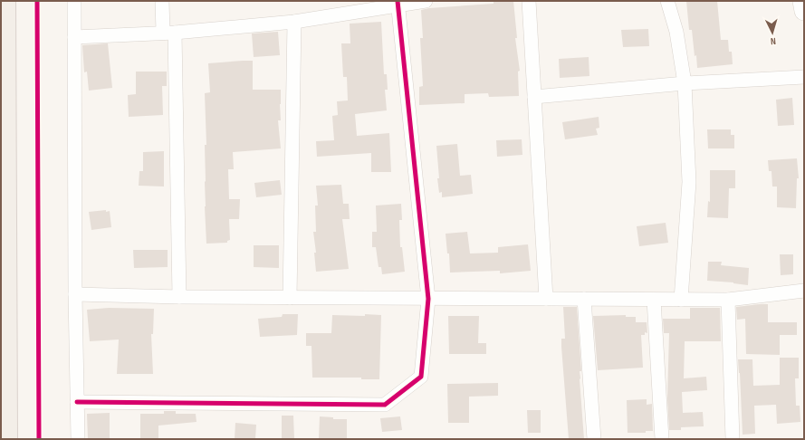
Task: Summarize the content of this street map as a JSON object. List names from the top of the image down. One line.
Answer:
{"north":"bottom"}
